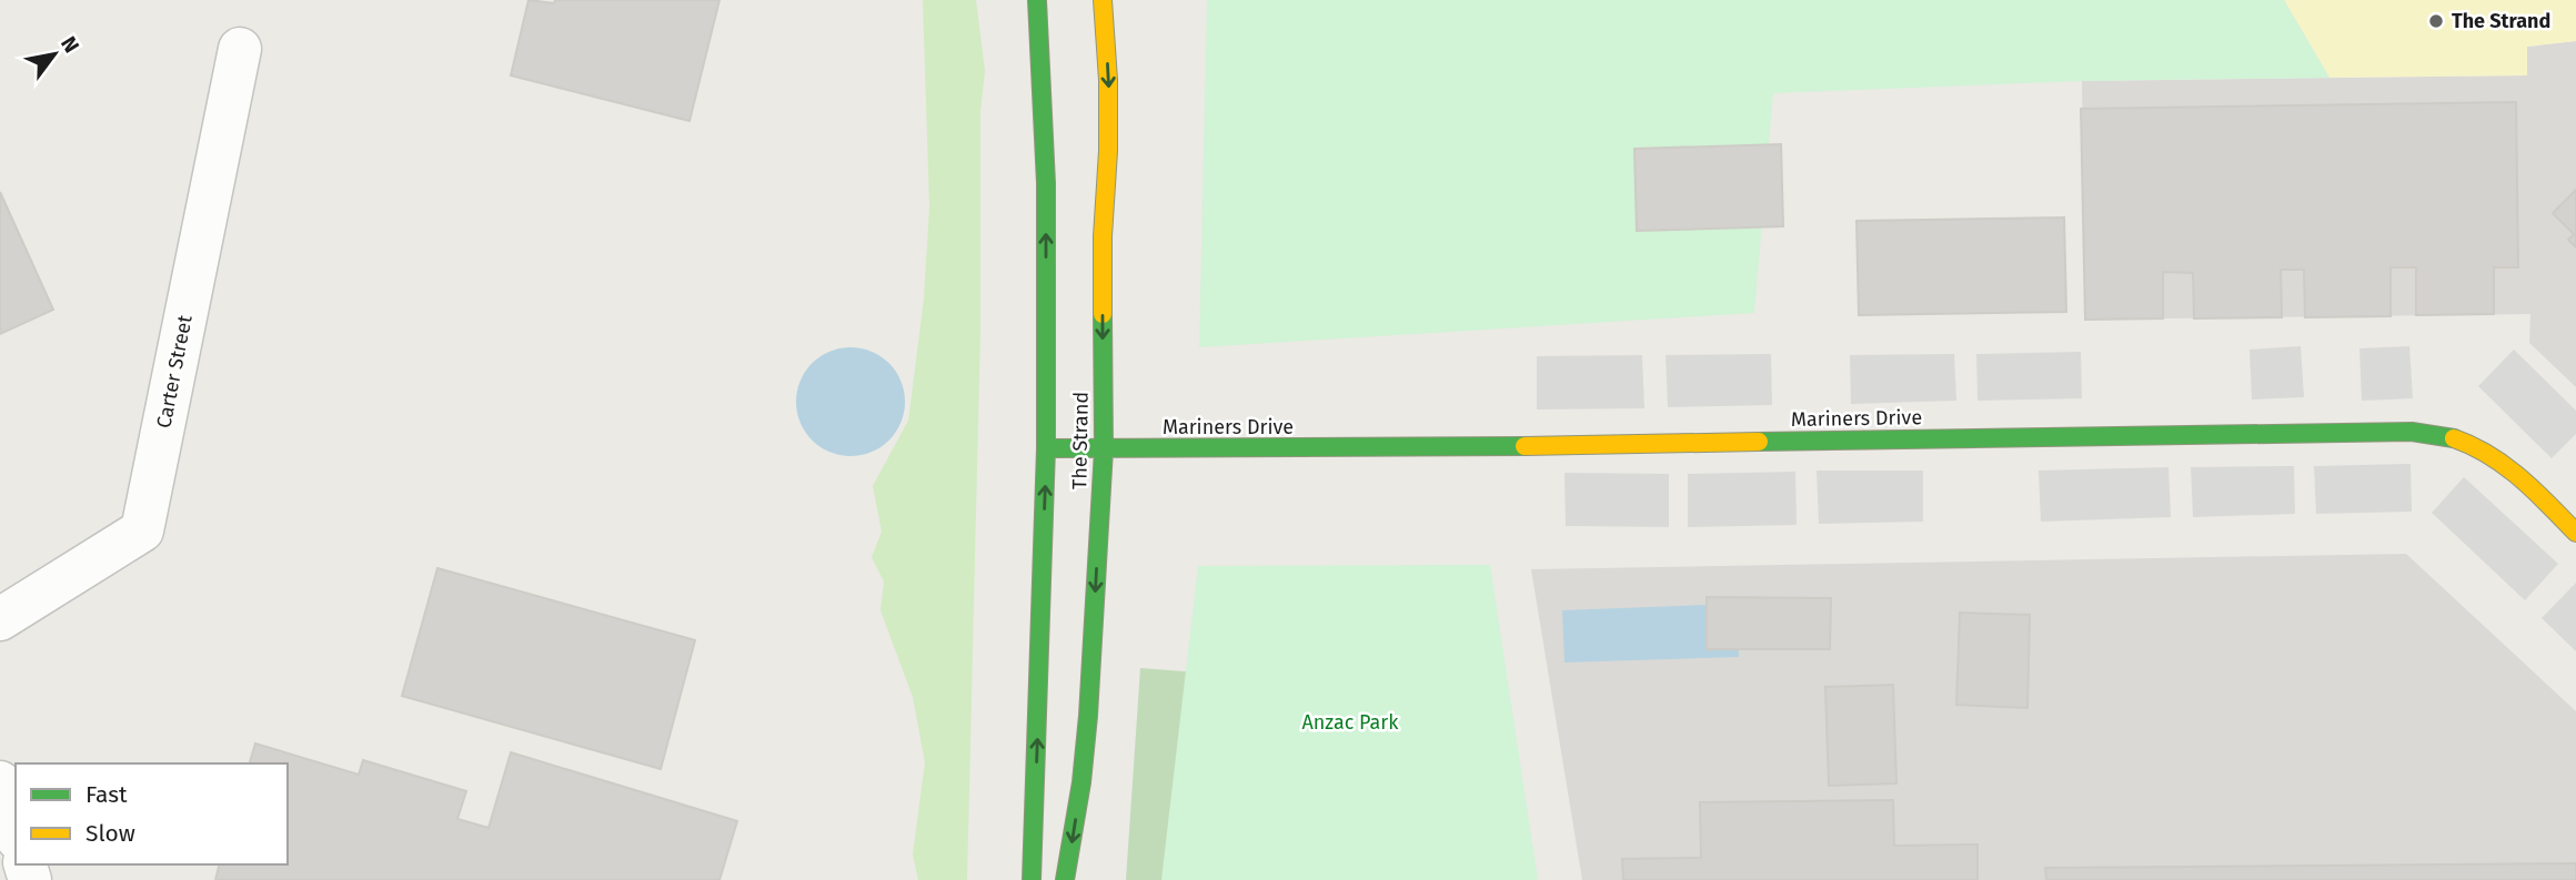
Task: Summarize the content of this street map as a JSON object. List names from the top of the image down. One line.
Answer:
{"streets":{"street":["Carter Street","Mariners Drive","The Strand"]},"crossings":[["Mariners Drive","The Strand"]],"parks":["Anzac Park"],"places":["The Strand"],"legend":["Fast","Slow"],"north":"top right"}
